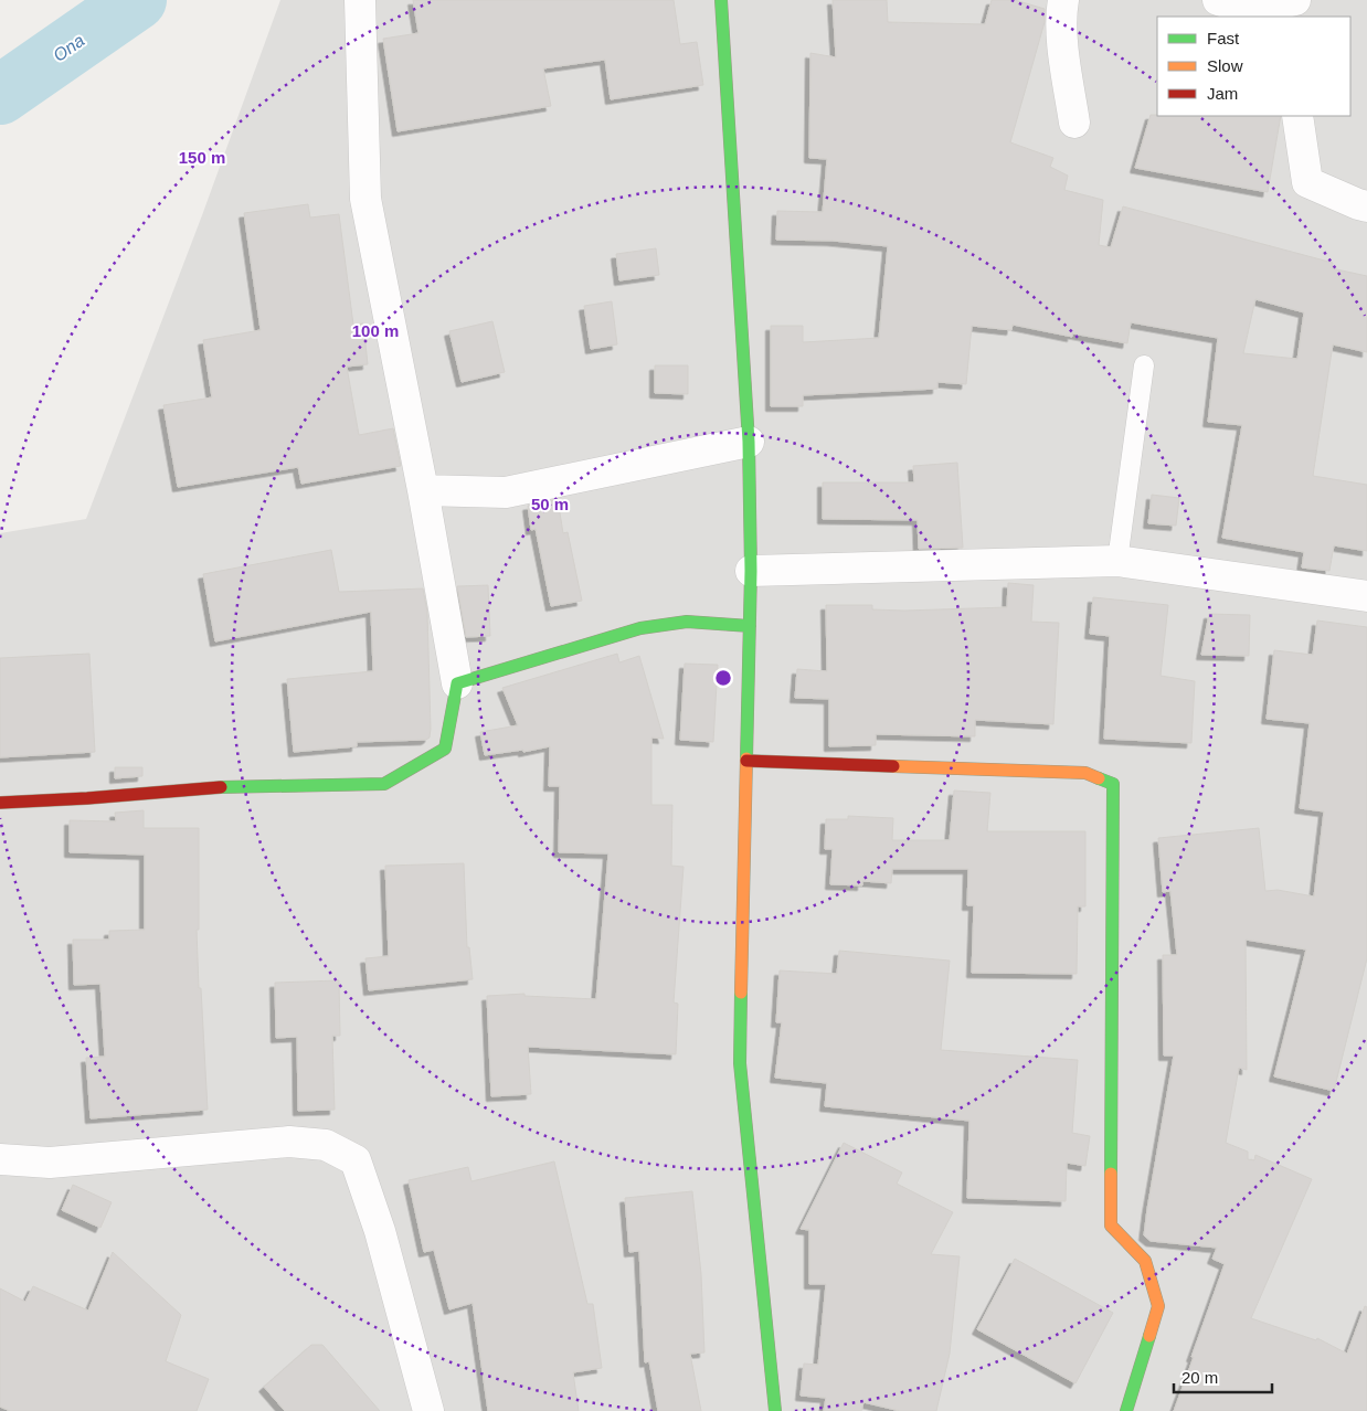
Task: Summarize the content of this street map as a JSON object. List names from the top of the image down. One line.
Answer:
{"water":["Ona"],"legend":["Fast","Slow","Jam"],"scale_bar":"20 m","rings":["150 m","100 m","50 m"]}
